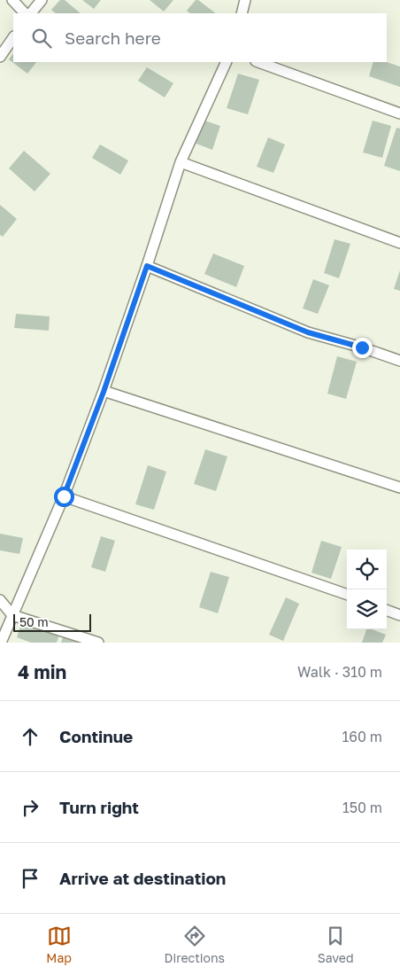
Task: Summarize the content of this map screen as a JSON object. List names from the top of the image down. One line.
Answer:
{"scale_bar":"50 m","page":{"search":"Search here","scale":"50 m","heading":["4 min","Walk · 310 m"],"list":[["Continue","160 m"],["Turn right","150 m"],"Arrive at destination"],"nav":["Map","Directions","Saved"]}}
